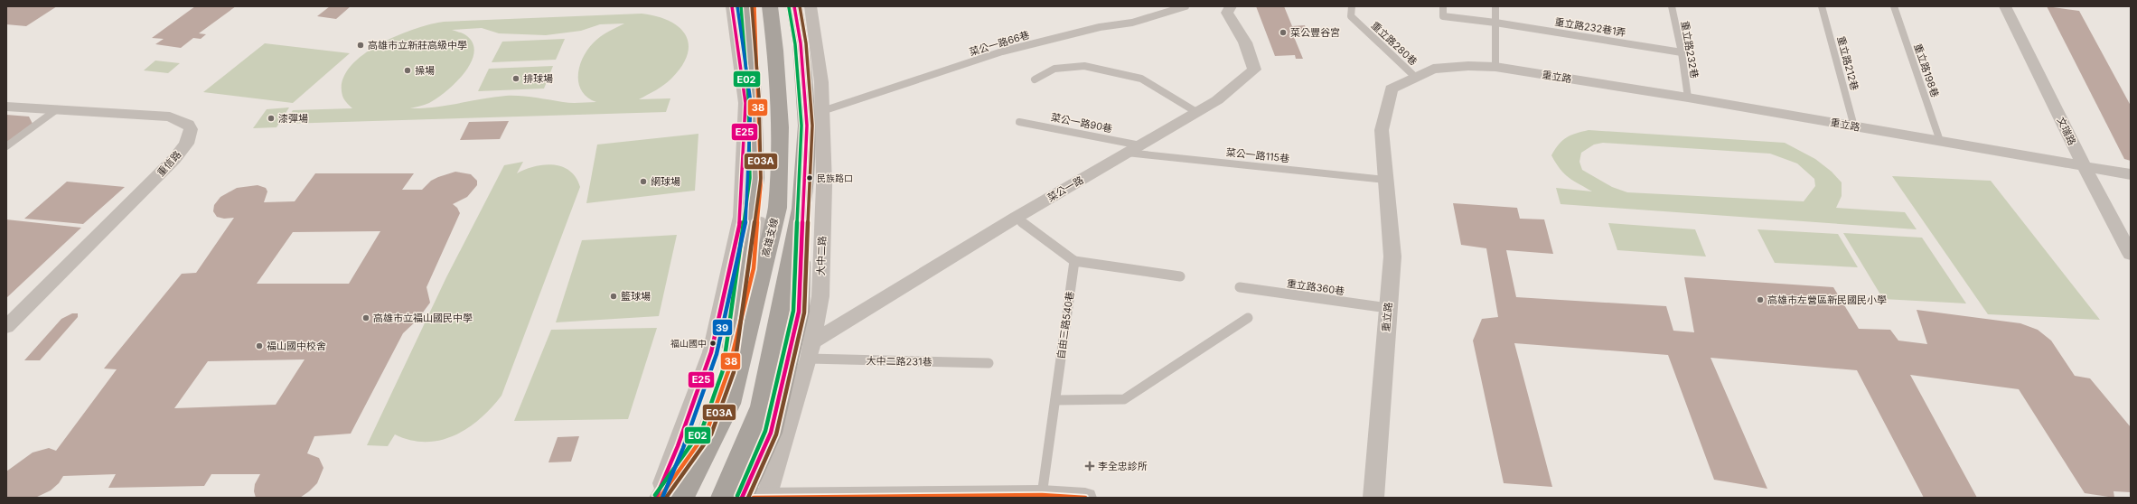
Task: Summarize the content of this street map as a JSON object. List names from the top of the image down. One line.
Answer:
{"streets":{"highway":["高雄支線"],"street":["重立路","文瑞路","重信路","菜公一路","大中二路"],"lane":["重立路232巷1弄","菜公一路66巷","重立路280巷","重立路232巷","重立路212巷","重立路198巷","菜公一路90巷","菜公一路115巷","重立路360巷","自由三路540巷","大中二路231巷"]},"crossings":[["重立路232巷1弄","重立路232巷"],["菜公一路66巷","大中二路"],["重立路280巷","重立路"],["重立路232巷","重立路"],["重立路212巷","重立路"],["重立路198巷","重立路"],["重立路","文瑞路"],["重立路","菜公一路115巷"],["重立路","重立路360巷"],["菜公一路90巷","菜公一路115巷"],["菜公一路90巷","菜公一路"],["菜公一路115巷","菜公一路"],["菜公一路","大中二路"],["大中二路","大中二路231巷"]],"places":{"other":["菜公豐谷宮","高雄市立新莊高級中學","操場","排球場","漆彈場","民族路口","網球場","籃球場","高雄市左營區新民國民小學","高雄市立福山國民中學","福山國中","福山國中校舍"],"health":["李全忠診所"]},"lines":["transit line E25","transit line 38","transit line E03A","transit line E02","transit line 39"]}
